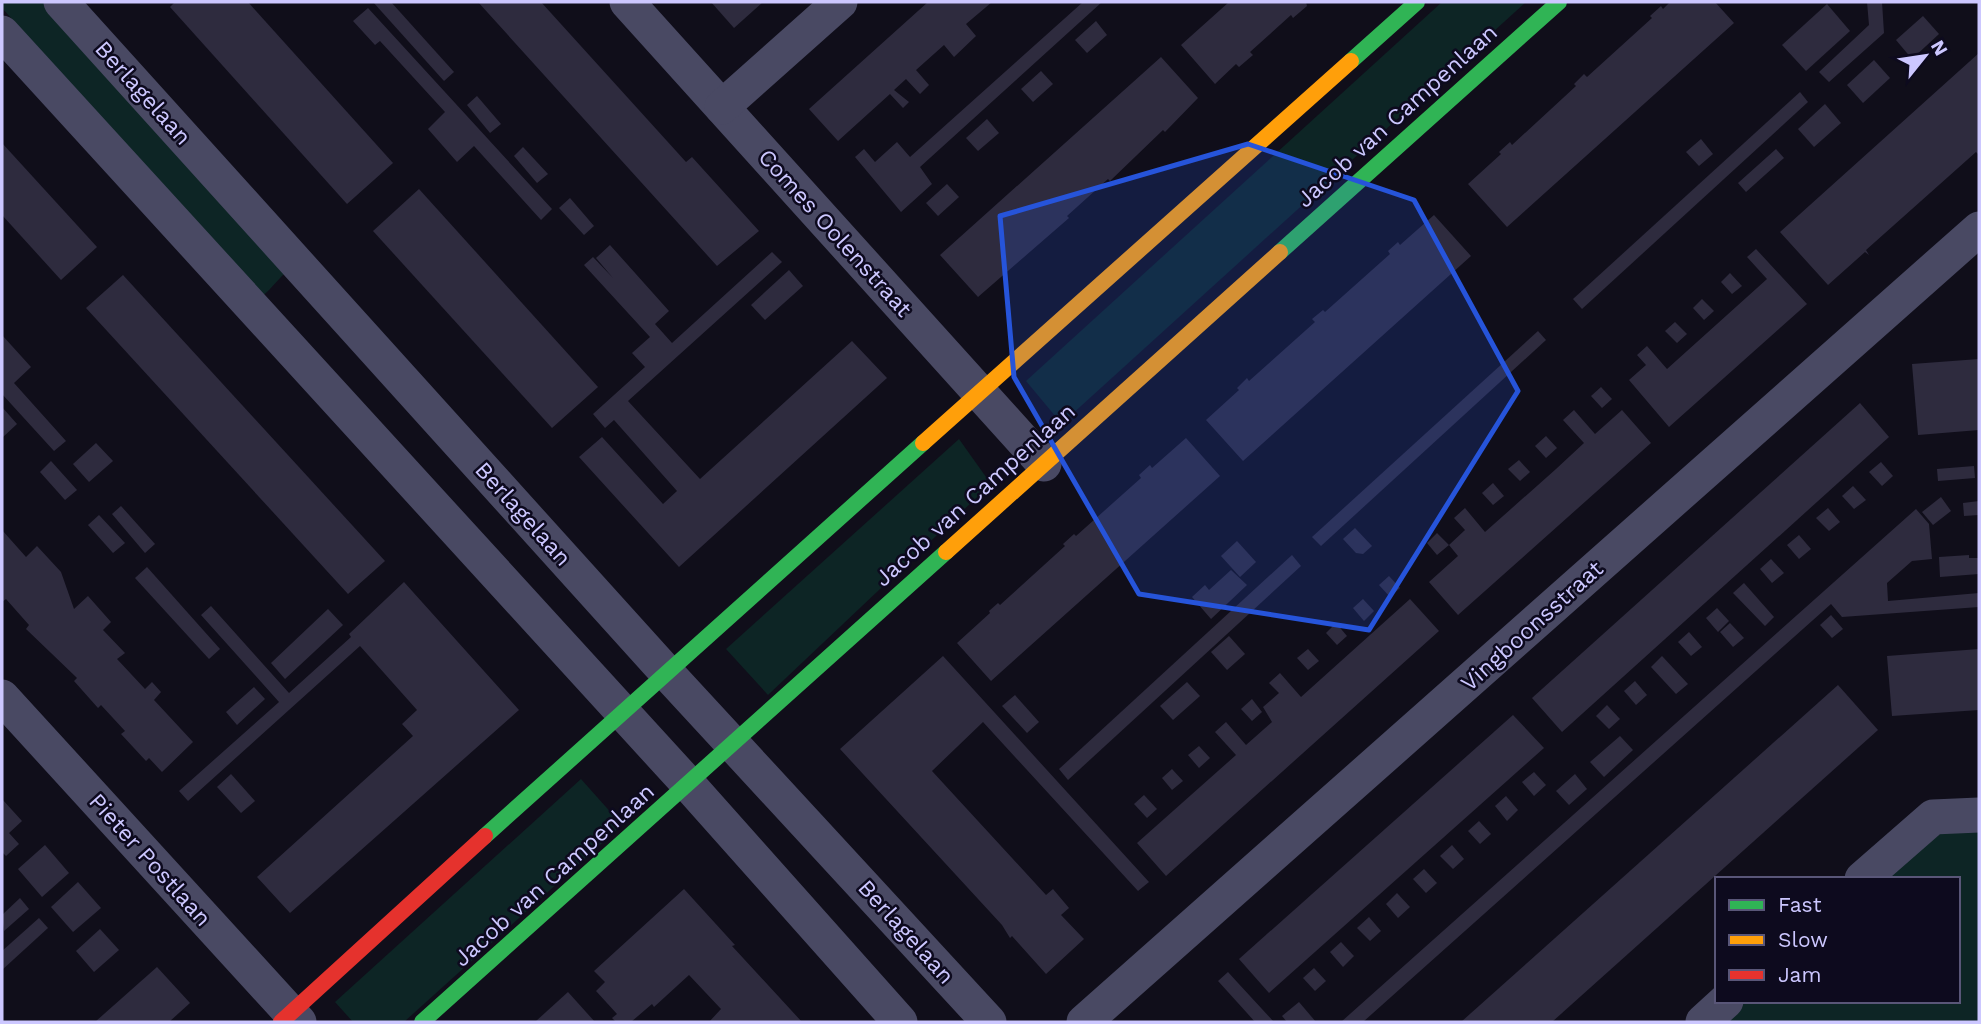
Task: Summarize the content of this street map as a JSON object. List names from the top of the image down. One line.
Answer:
{"streets":{"street":["Berlagelaan","Jacob van Campenlaan","Comes Oolenstraat","Vingboonsstraat","Pieter Postlaan"]},"crossings":[["Berlagelaan","Jacob van Campenlaan"],["Jacob van Campenlaan","Comes Oolenstraat"]],"legend":["Fast","Slow","Jam"],"north":"top right"}
